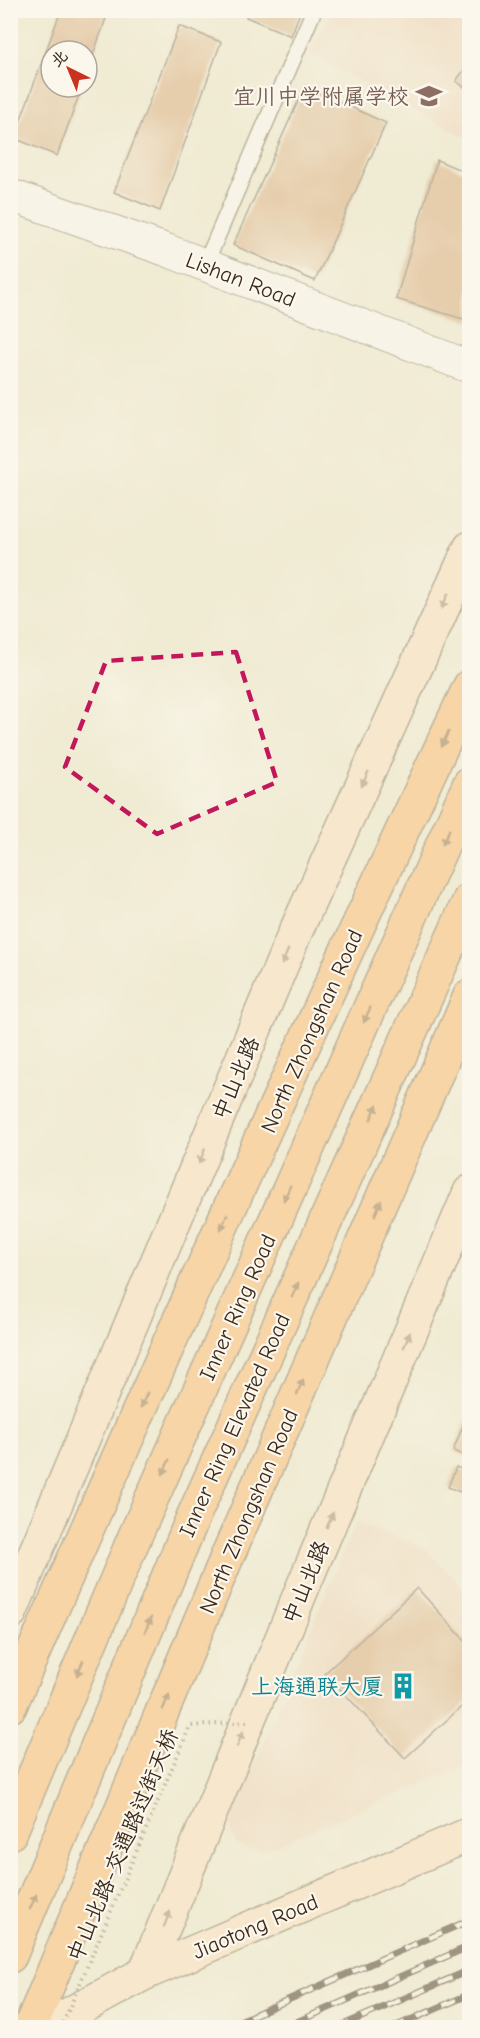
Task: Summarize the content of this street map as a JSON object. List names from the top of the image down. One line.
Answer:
{"streets":{"main road":["North Zhongshan Road","中山北路","Inner Ring Road","Inner Ring Elevated Road","Jiaotong Road"],"street":["Lishan Road"],"path":["中山北路-交通路过街天桥"]},"crossings":[["中山北路","中山北路-交通路过街天桥"],["中山北路","Jiaotong Road"]],"one_way":["Inner Ring Road","Inner Ring Elevated Road"],"places":{"school or university":["宜川中学附属学校"],"building":["上海通联大厦"]},"north":"top left"}
